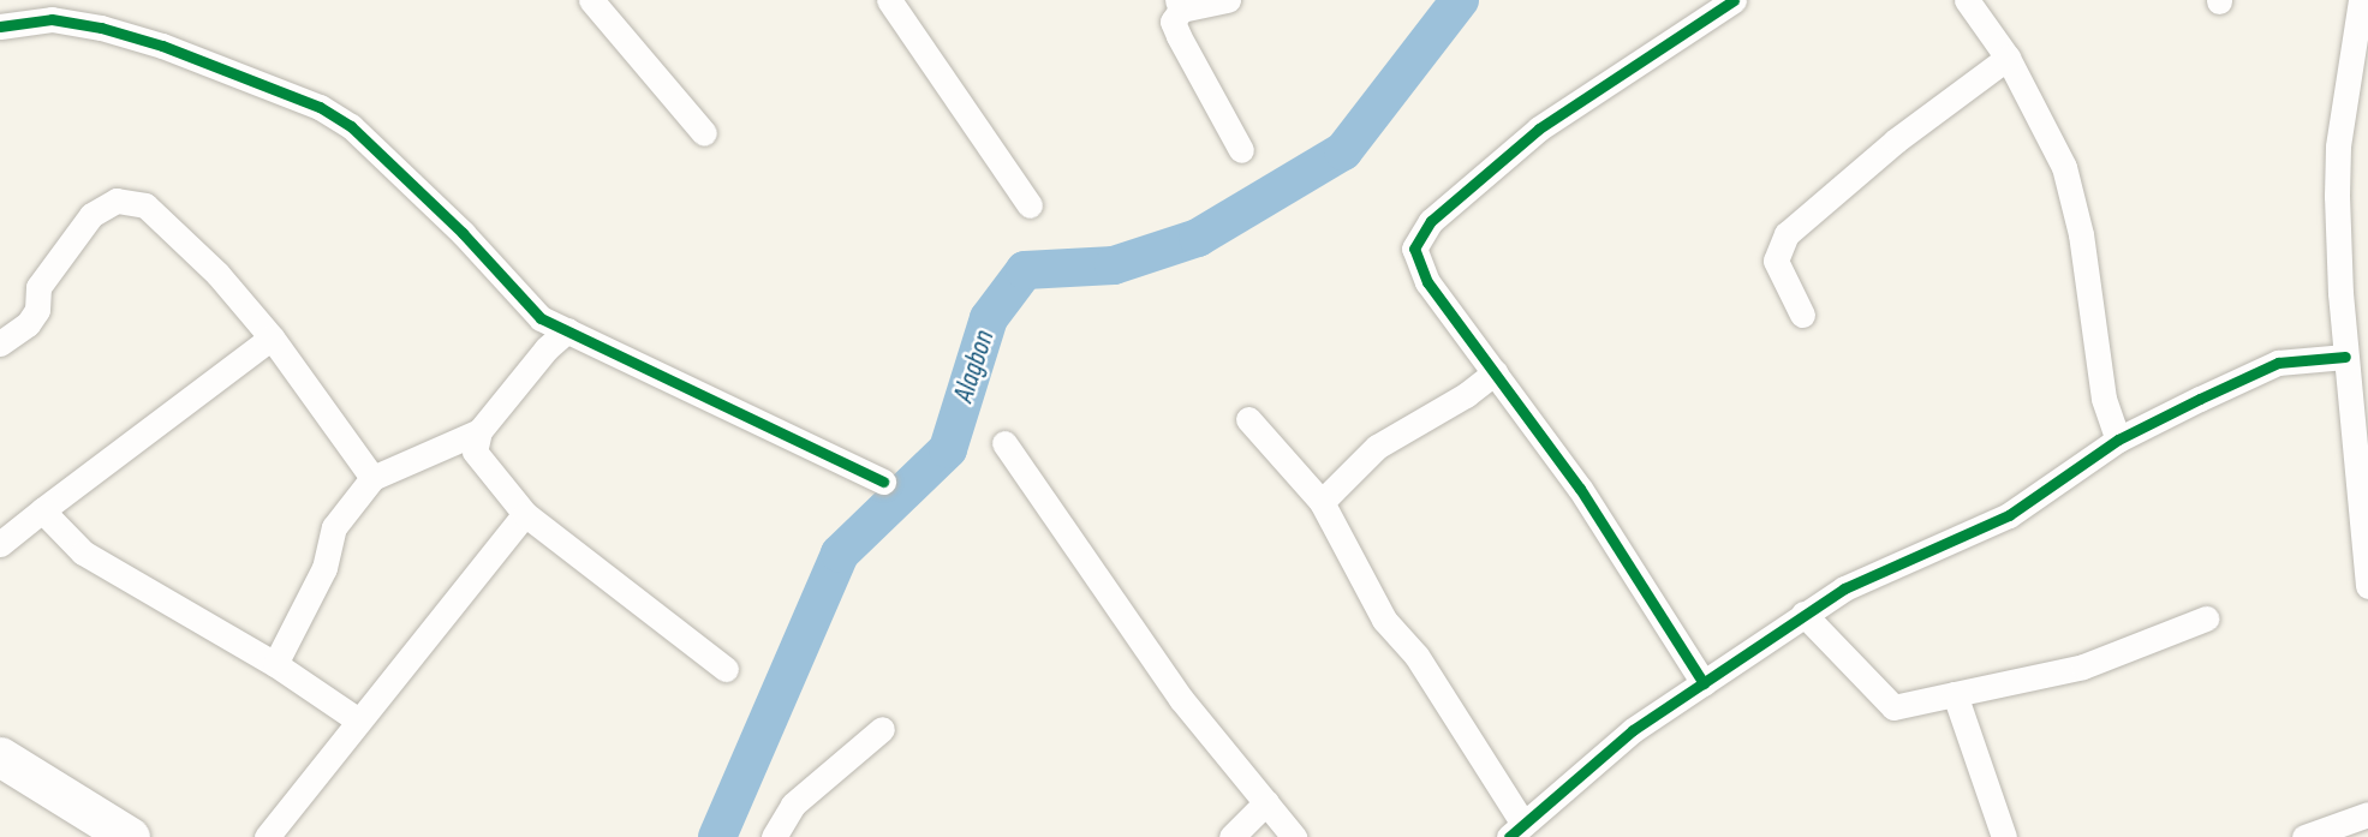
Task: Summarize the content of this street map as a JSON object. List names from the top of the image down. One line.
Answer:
{"water":["Alagbon"]}
